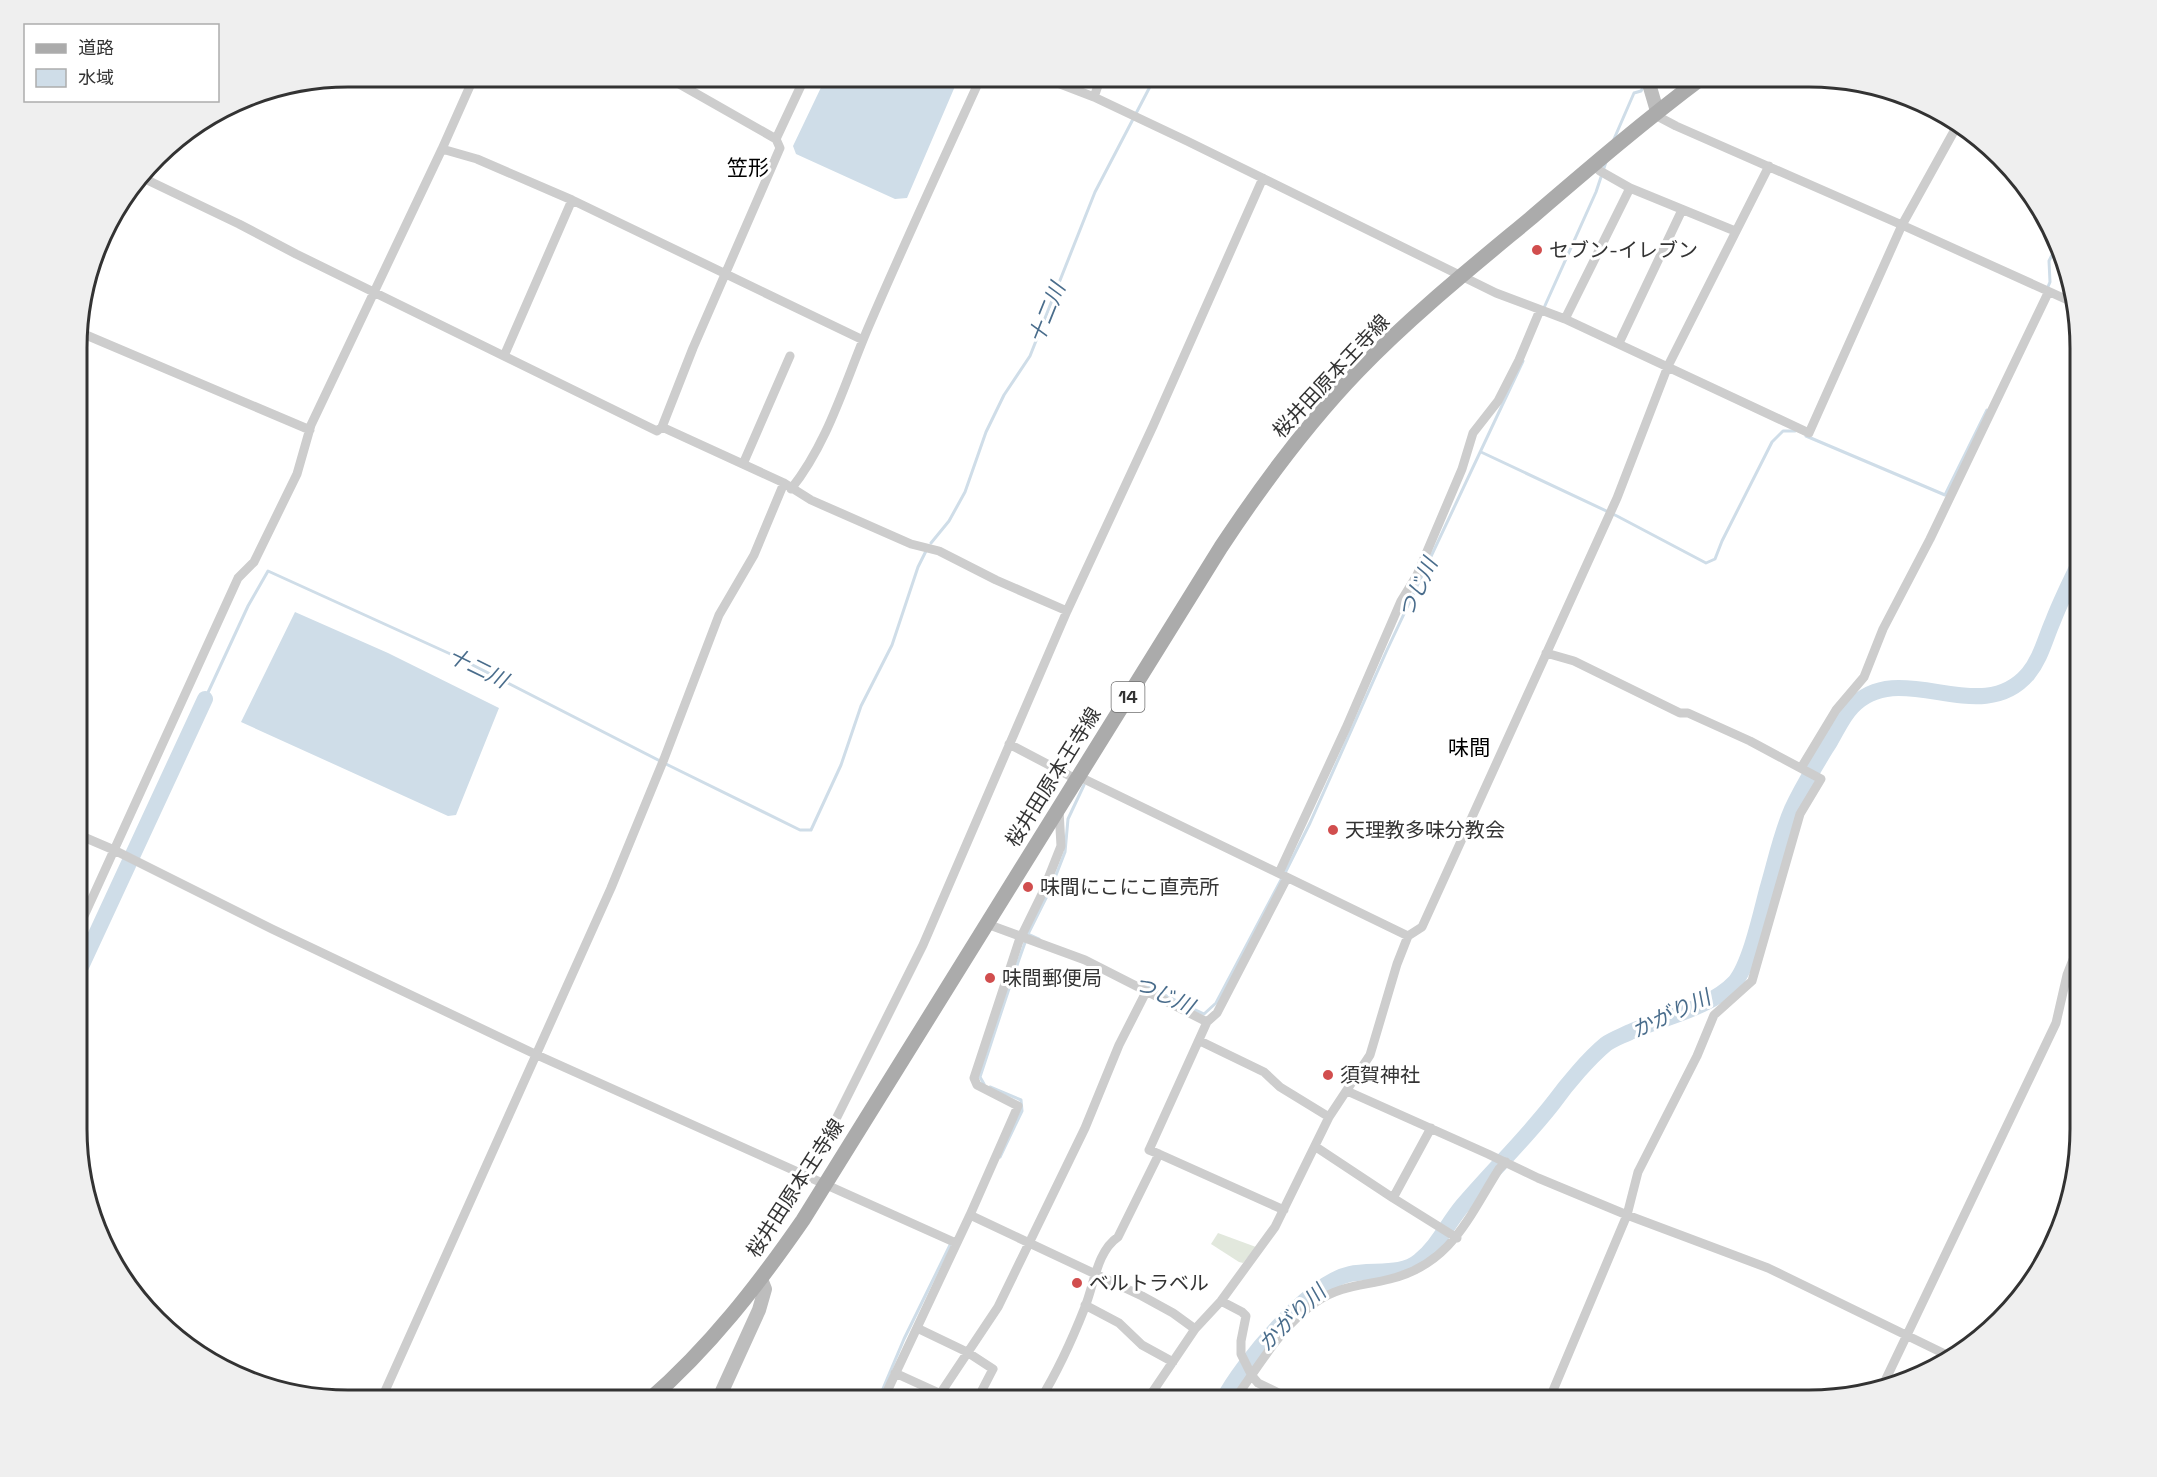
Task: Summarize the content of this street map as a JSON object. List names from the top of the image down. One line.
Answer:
{"streets":{"main road":["桜井田原本王寺線","14"]},"districts":["笠形","味間"],"water":["十二川","つじ川","かがり川"],"places":["セブン-イレブン","天理教多味分教会","味間にこにこ直売所","味間郵便局","須賀神社","ベルトラベル"],"legend":["道路","水域"]}
